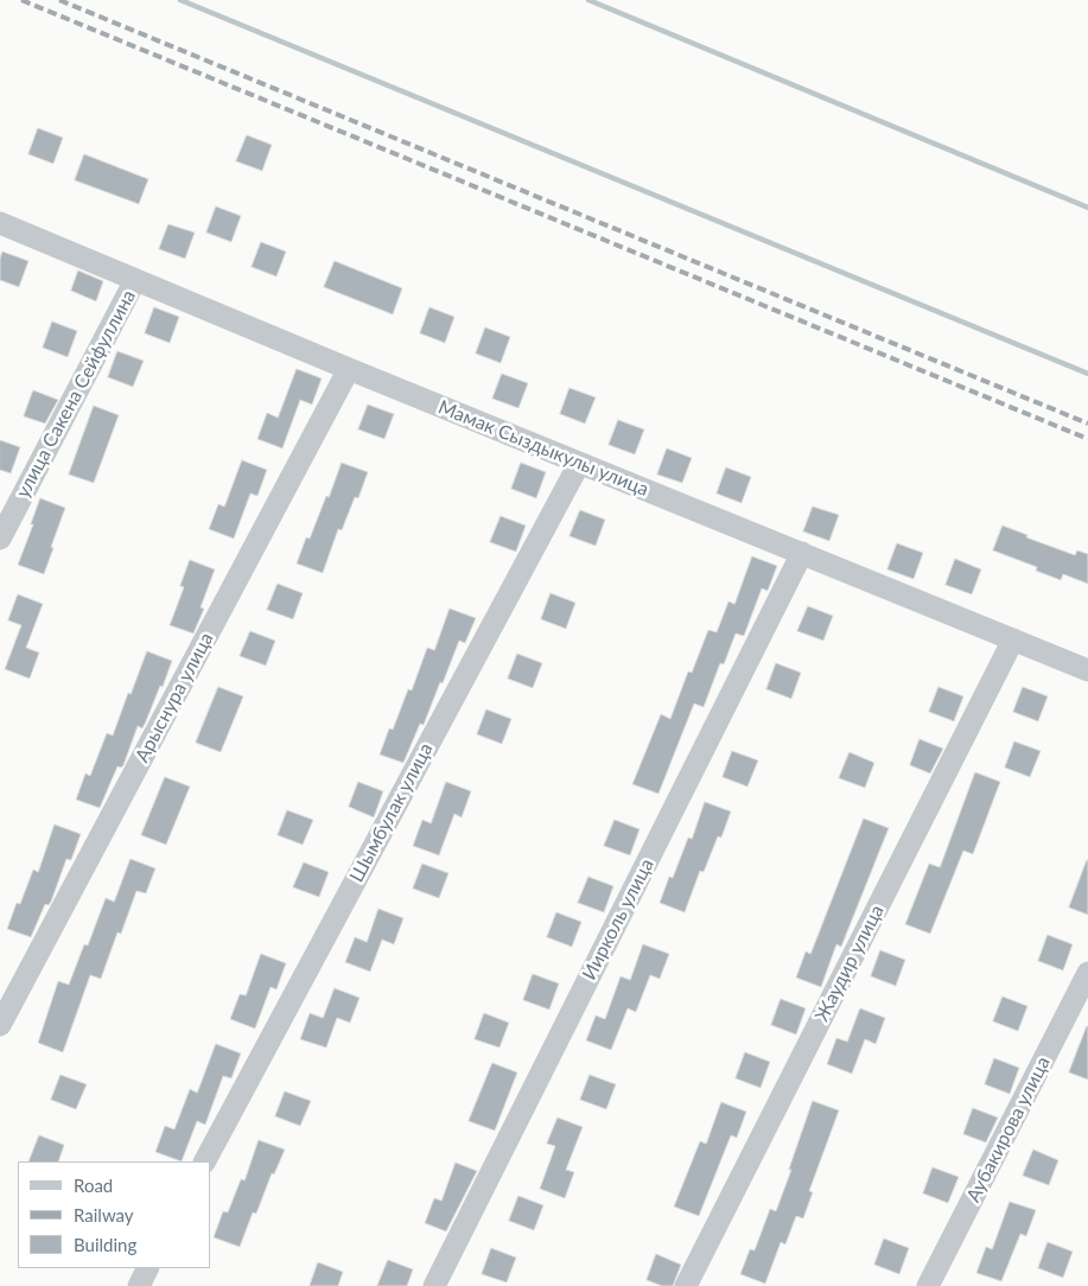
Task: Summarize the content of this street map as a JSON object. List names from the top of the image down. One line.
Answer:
{"streets":{"street":["улица Сакена Сейфуллина","Мамак Сыздыкулы улица","Арыснура улица","Шымбулак улица","Иирколь улица","Жаудир улица","Аубакирова улица"]},"crossings":[["улица Сакена Сейфуллина","Мамак Сыздыкулы улица"],["Мамак Сыздыкулы улица","Арыснура улица"],["Мамак Сыздыкулы улица","Шымбулак улица"],["Мамак Сыздыкулы улица","Иирколь улица"],["Мамак Сыздыкулы улица","Жаудир улица"]],"legend":["Road","Railway","Building"]}
